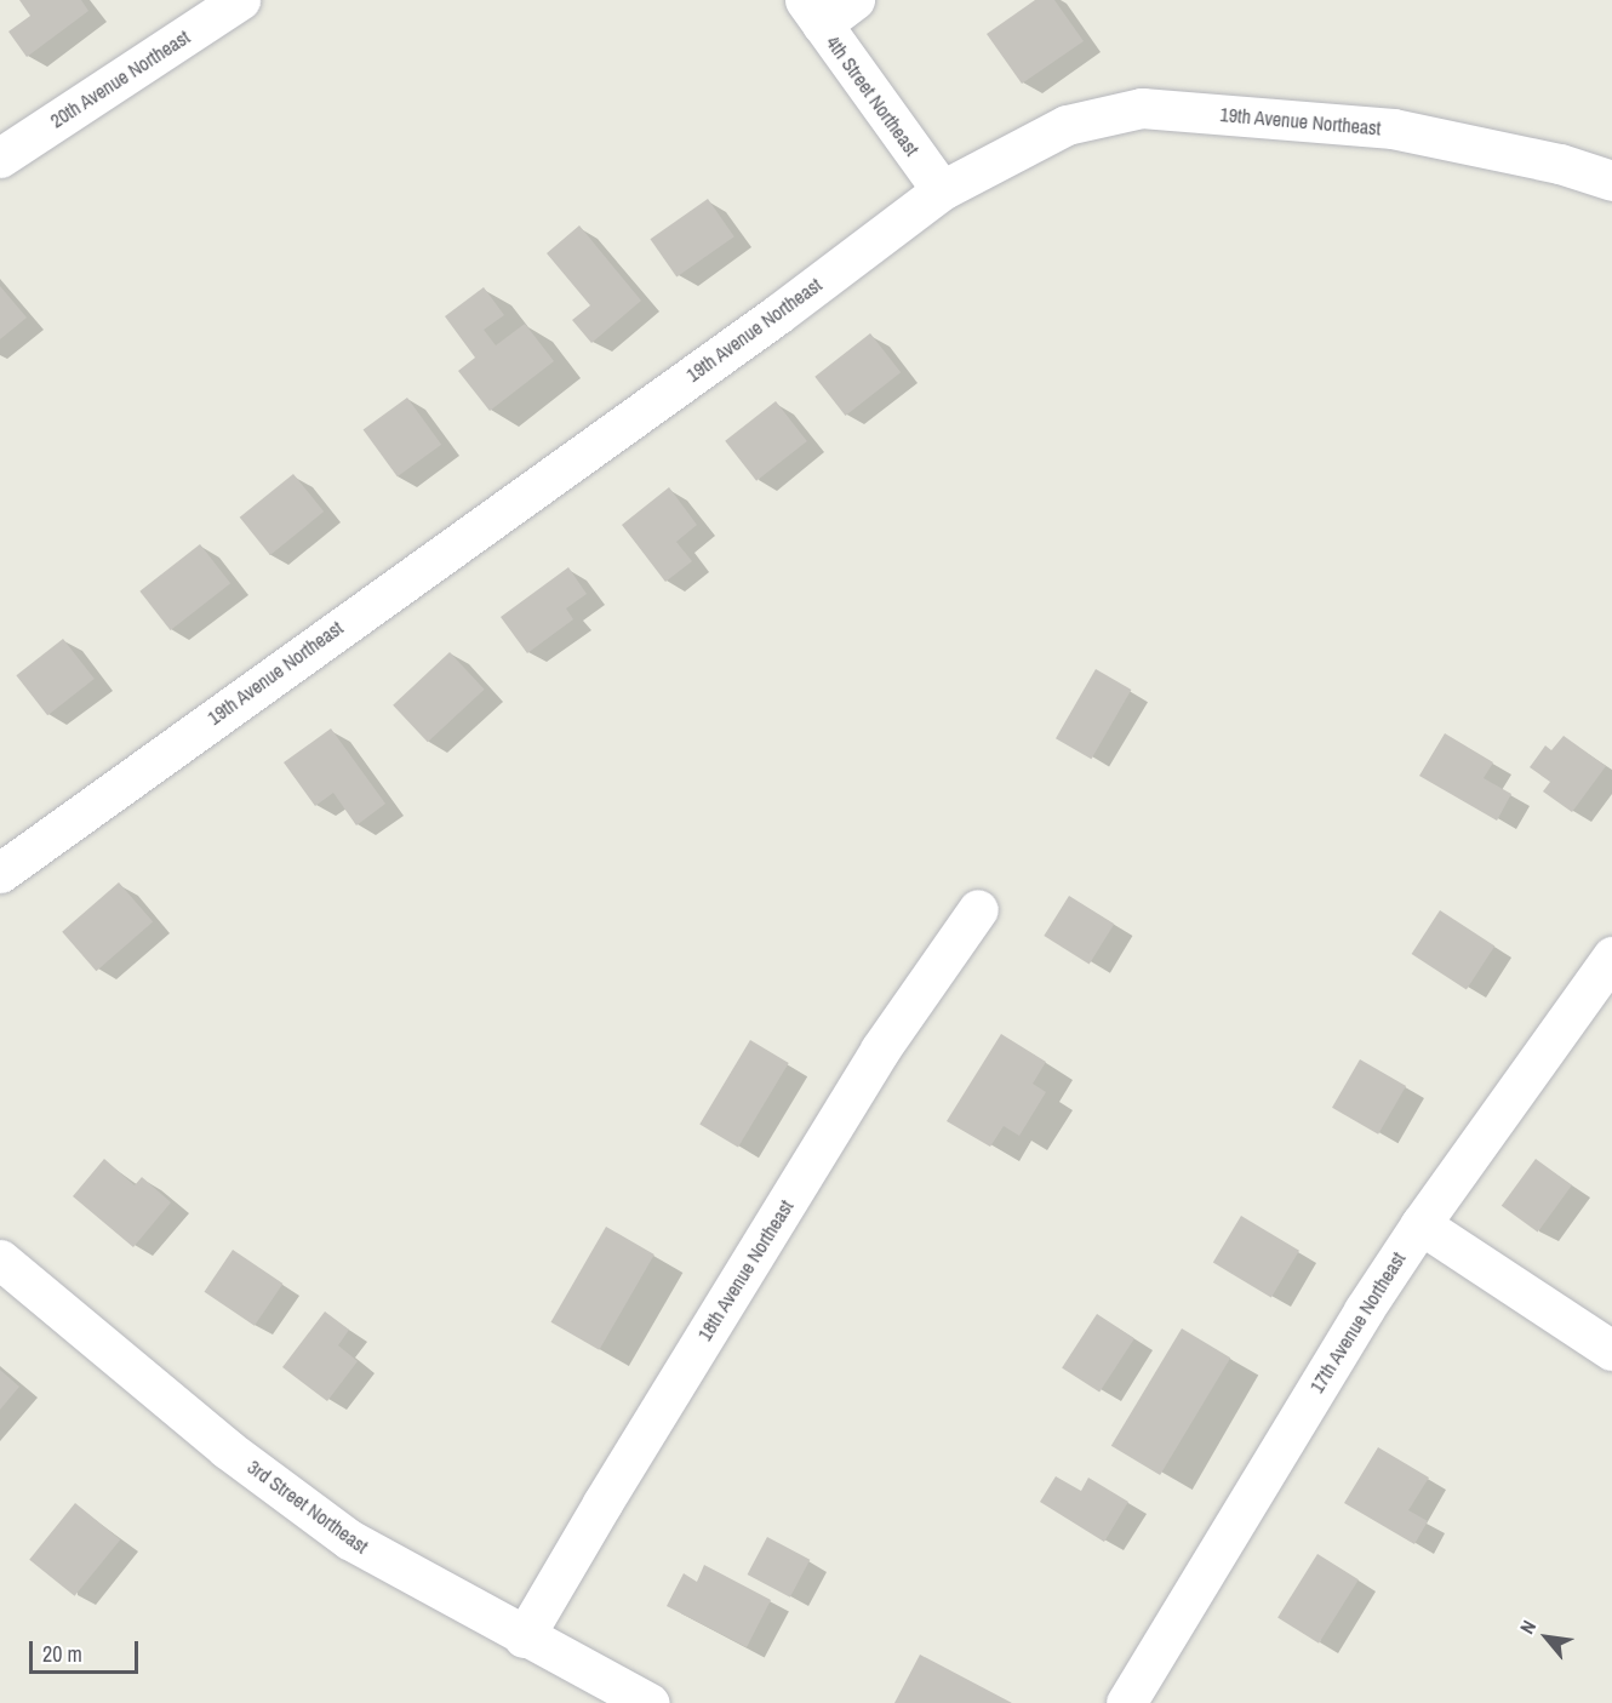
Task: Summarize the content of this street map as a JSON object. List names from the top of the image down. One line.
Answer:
{"streets":{"street":["20th Avenue Northeast","4th Street Northeast","19th Avenue Northeast","18th Avenue Northeast","17th Avenue Northeast","3rd Street Northeast"]},"crossings":[["4th Street Northeast","19th Avenue Northeast"],["18th Avenue Northeast","3rd Street Northeast"]],"scale_bar":"20 m","north":"top left"}
